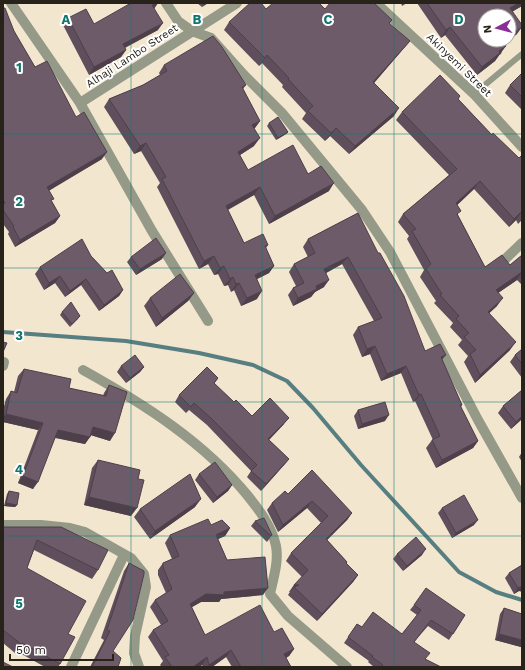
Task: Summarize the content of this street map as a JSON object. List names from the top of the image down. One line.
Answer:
{"streets":{"street":["Alhaji Lambo Street","Akinyemi Street"]},"scale_bar":"50 m","north":"left","grid":{"columns":["A","B","C","D"],"rows":["1","2","3","4","5"]}}
